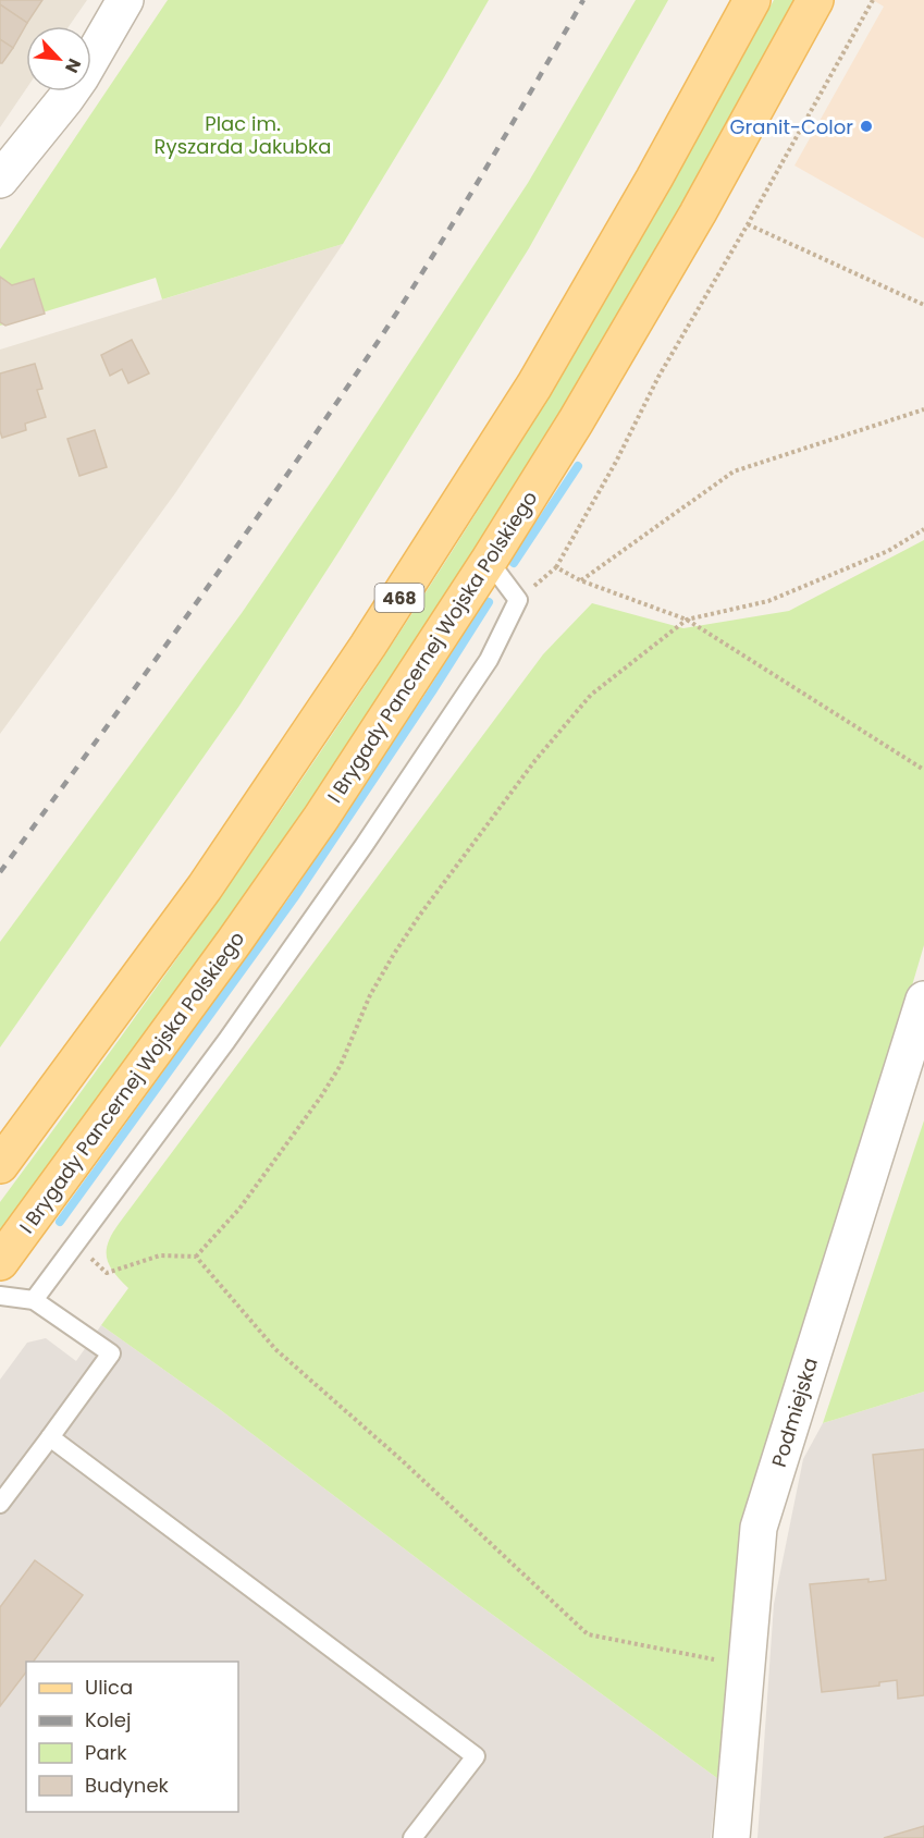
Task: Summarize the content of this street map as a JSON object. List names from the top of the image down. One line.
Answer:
{"streets":{"main road":["468","I Brygady Pancernej Wojska Polskiego"],"street":["Podmiejska"]},"parks":["Plac im. Ryszarda Jakubka"],"places":["Granit-Color"],"legend":["Ulica","Kolej","Park","Budynek"],"north":"bottom right"}
